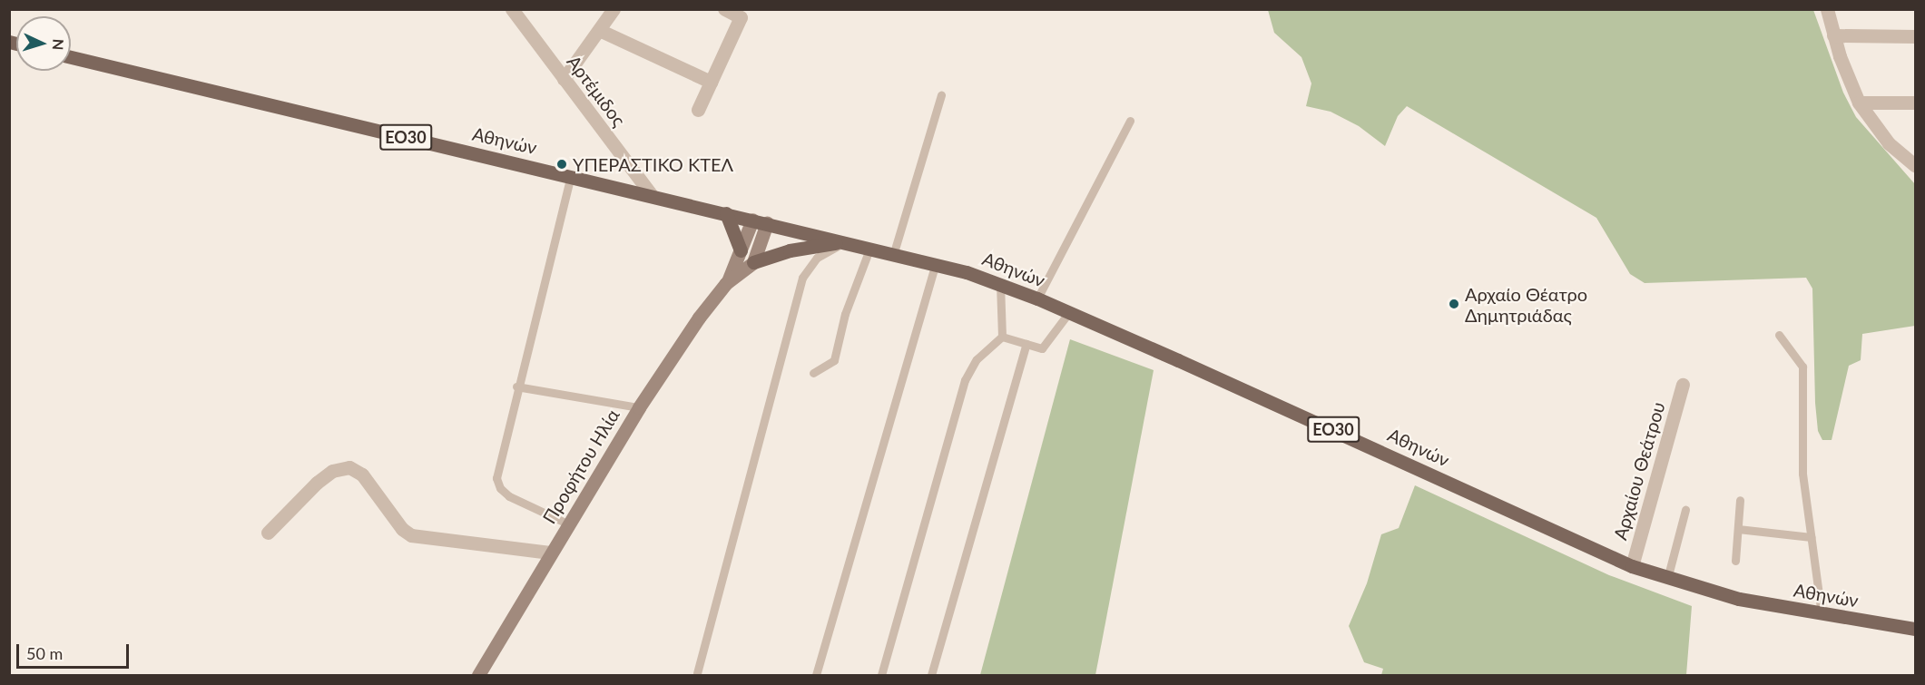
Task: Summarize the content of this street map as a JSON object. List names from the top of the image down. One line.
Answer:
{"streets":{"main road":["ΕΟ30","Αθηνών"],"street":["Αρτέμιδος","Προφήτου Ηλία","Αρχαίου Θεάτρου"]},"crossings":[["Αρτέμιδος","Αθηνών"],["Αθηνών","Αρχαίου Θεάτρου"]],"places":["ΥΠΕΡΑΣΤΙΚΟ ΚΤΕΛ","Αρχαίο Θέατρο Δημητριάδας"],"scale_bar":"50 m","north":"right"}
